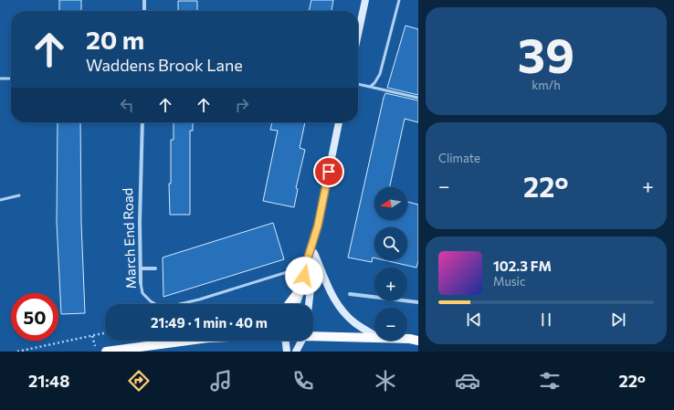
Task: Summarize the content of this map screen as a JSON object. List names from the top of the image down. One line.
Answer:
{"streets":{"street":["March End Road"]},"north":"left","page":{"tile":[["39","km/h"],"Climate"],"turn":["20 m","Waddens Brook Lane"],"heat":["−","22°","+"],"map_buttons":["+","−"],"song":["102.3 FM","Music"],"limit":"50","trip":"21:49 · 1 min · 40 m","tabs":["21:48","22°"]}}
